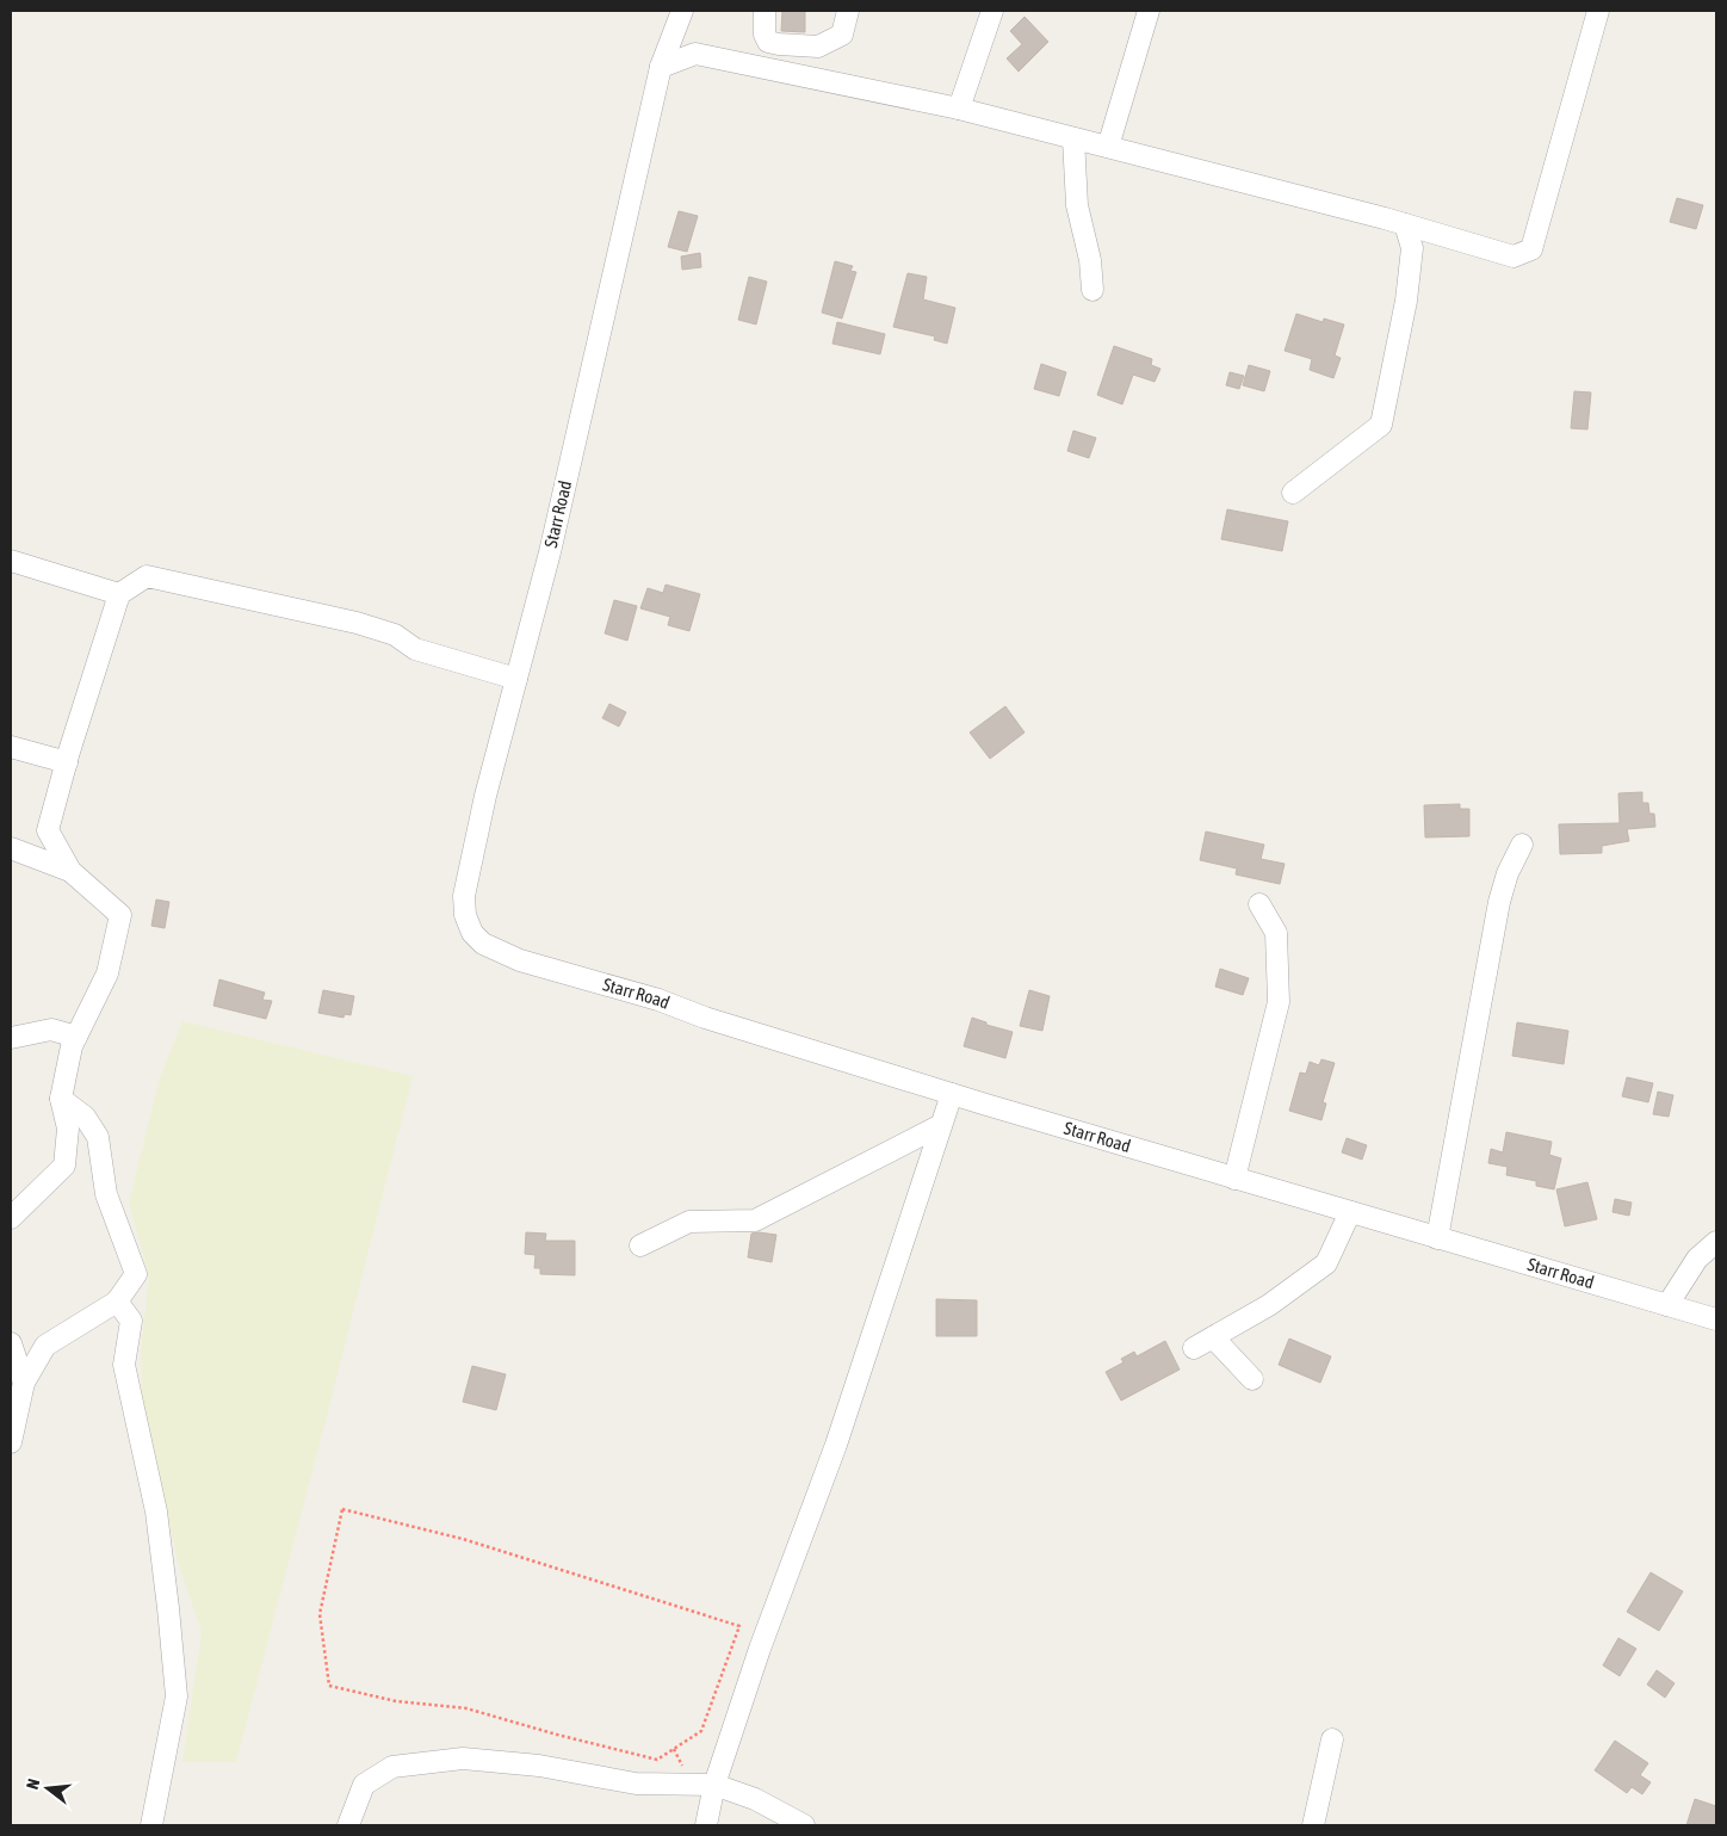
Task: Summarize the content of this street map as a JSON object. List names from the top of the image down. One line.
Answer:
{"streets":{"street":["Starr Road"]},"north":"left"}
